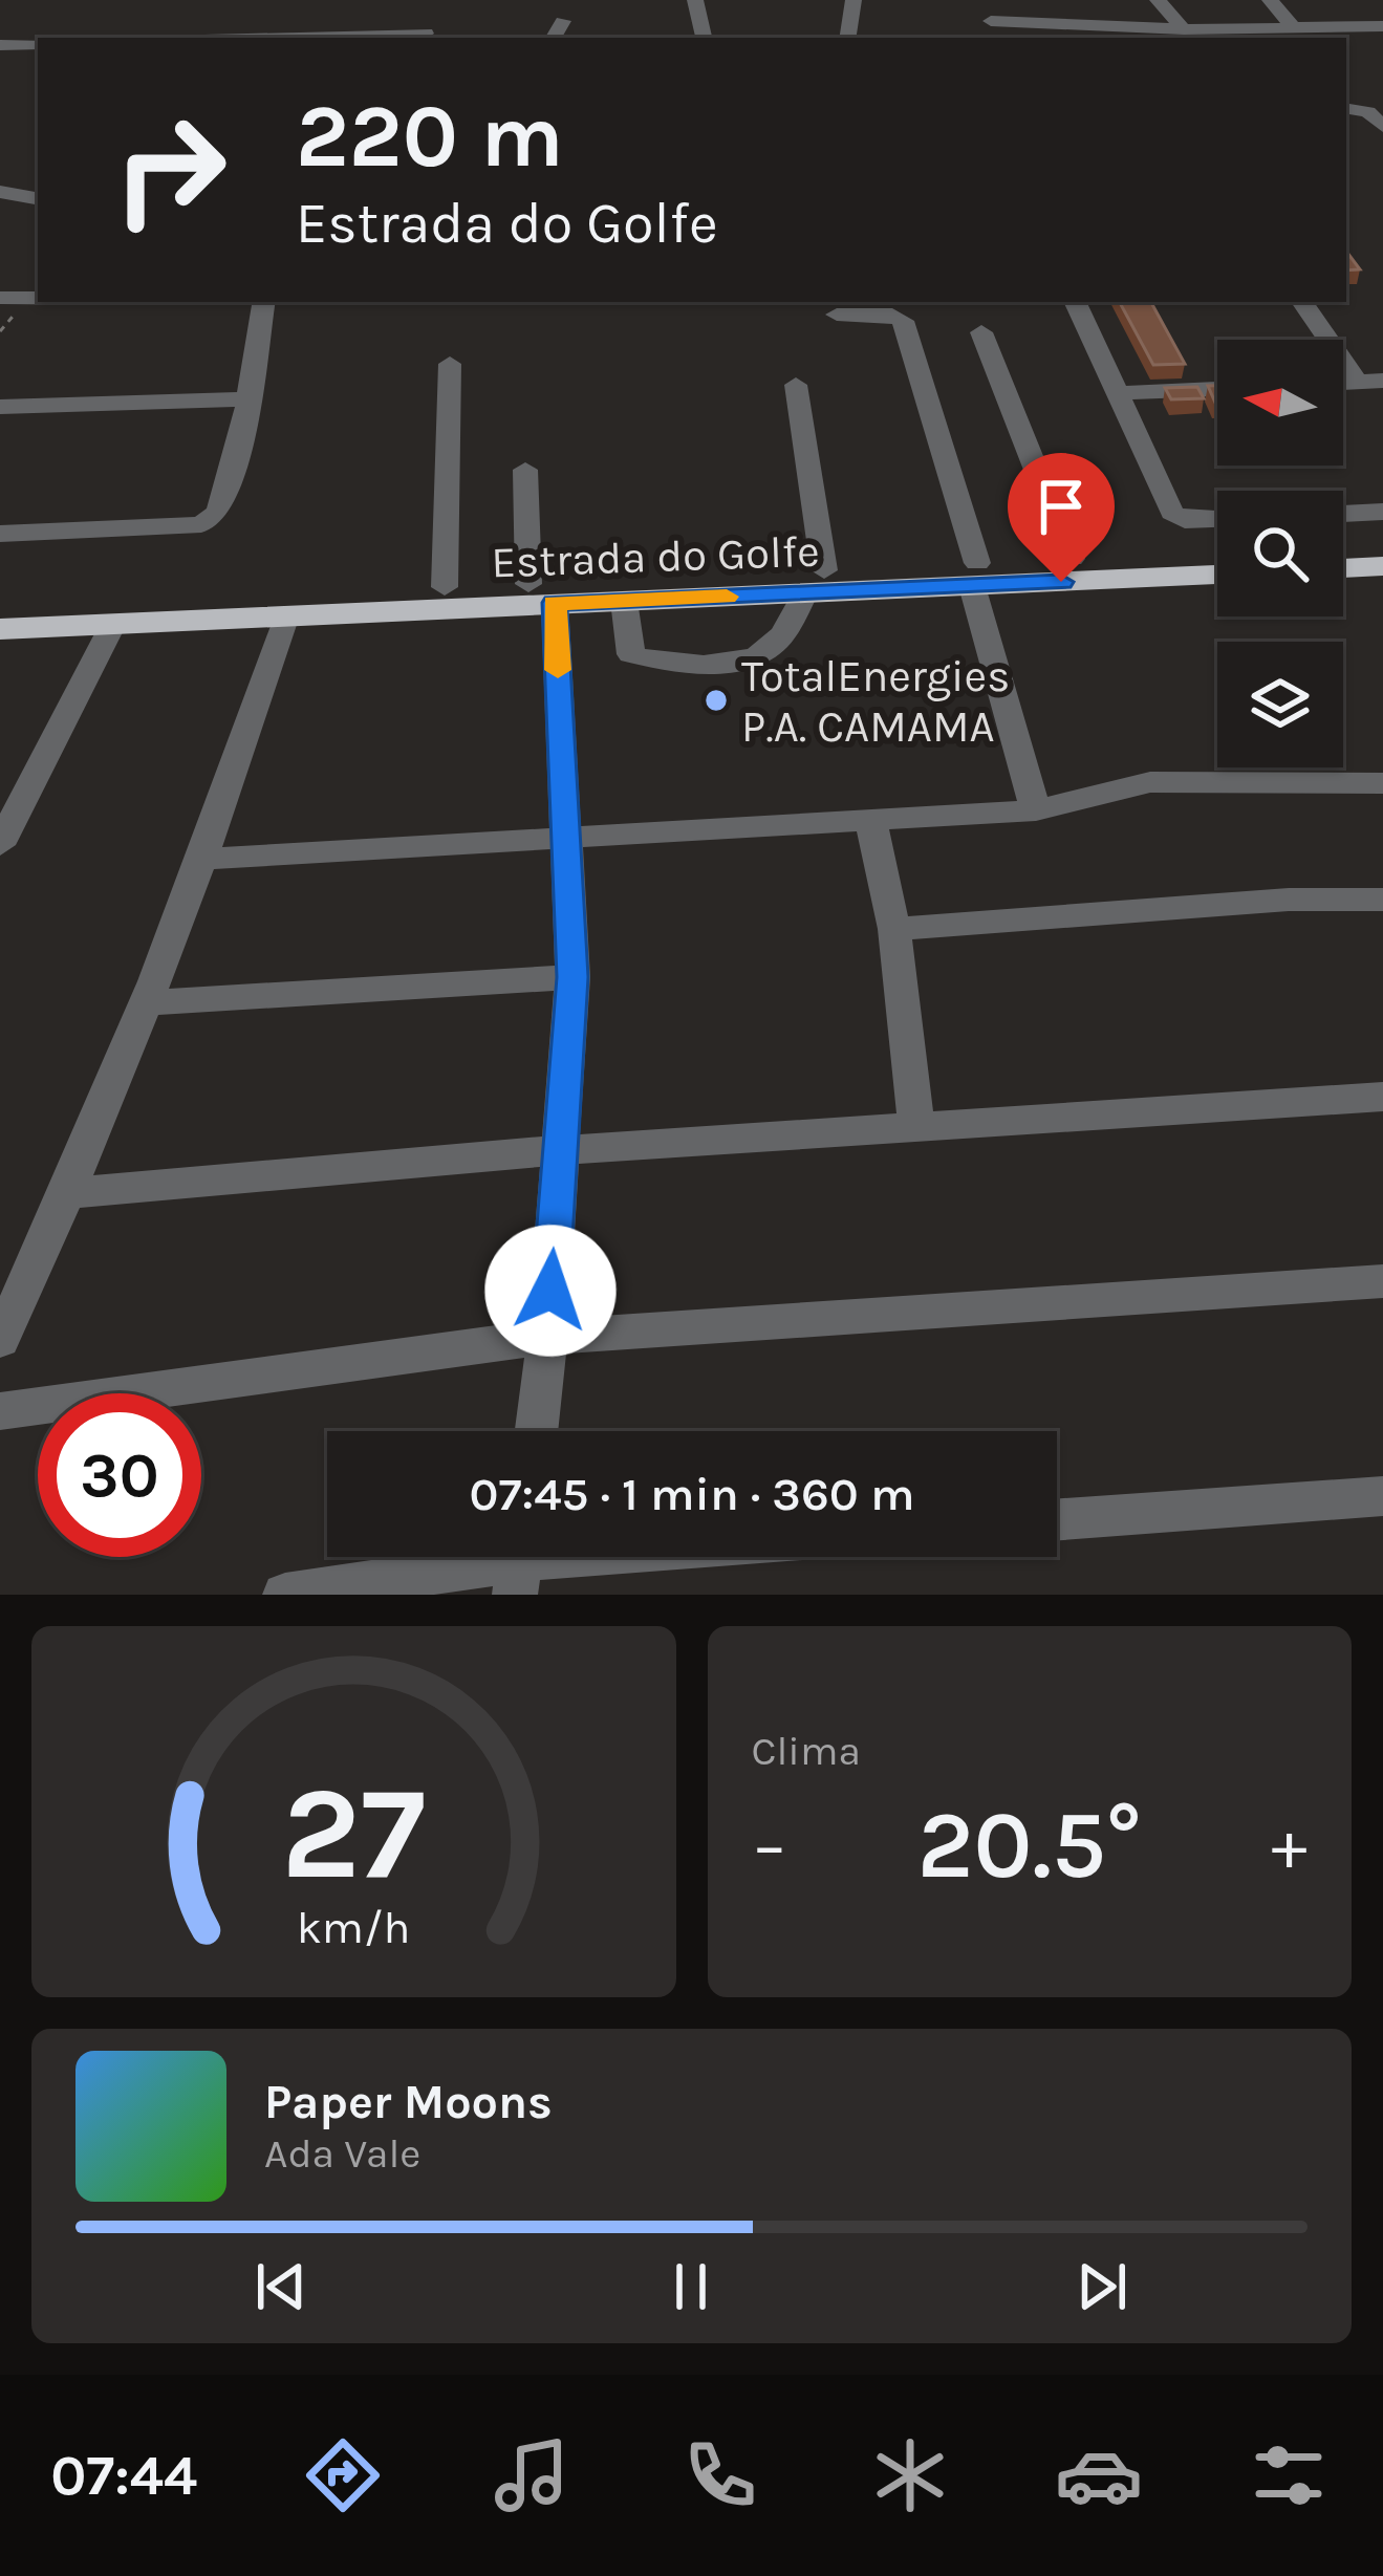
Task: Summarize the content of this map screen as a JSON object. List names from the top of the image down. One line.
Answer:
{"streets":{"highway":["Estrada do Golfe"]},"places":["TotalEnergies P.A. CAMAMA"],"north":"left","page":{"turn":["220 m","Estrada do Golfe"],"limit":"30","trip":"07:45 · 1 min · 360 m","tile":"Clima","heat":["−","20.5°","+"],"song":["Paper Moons","Ada Vale"],"tabs":"07:44","gauge":["27","km/h"]}}
